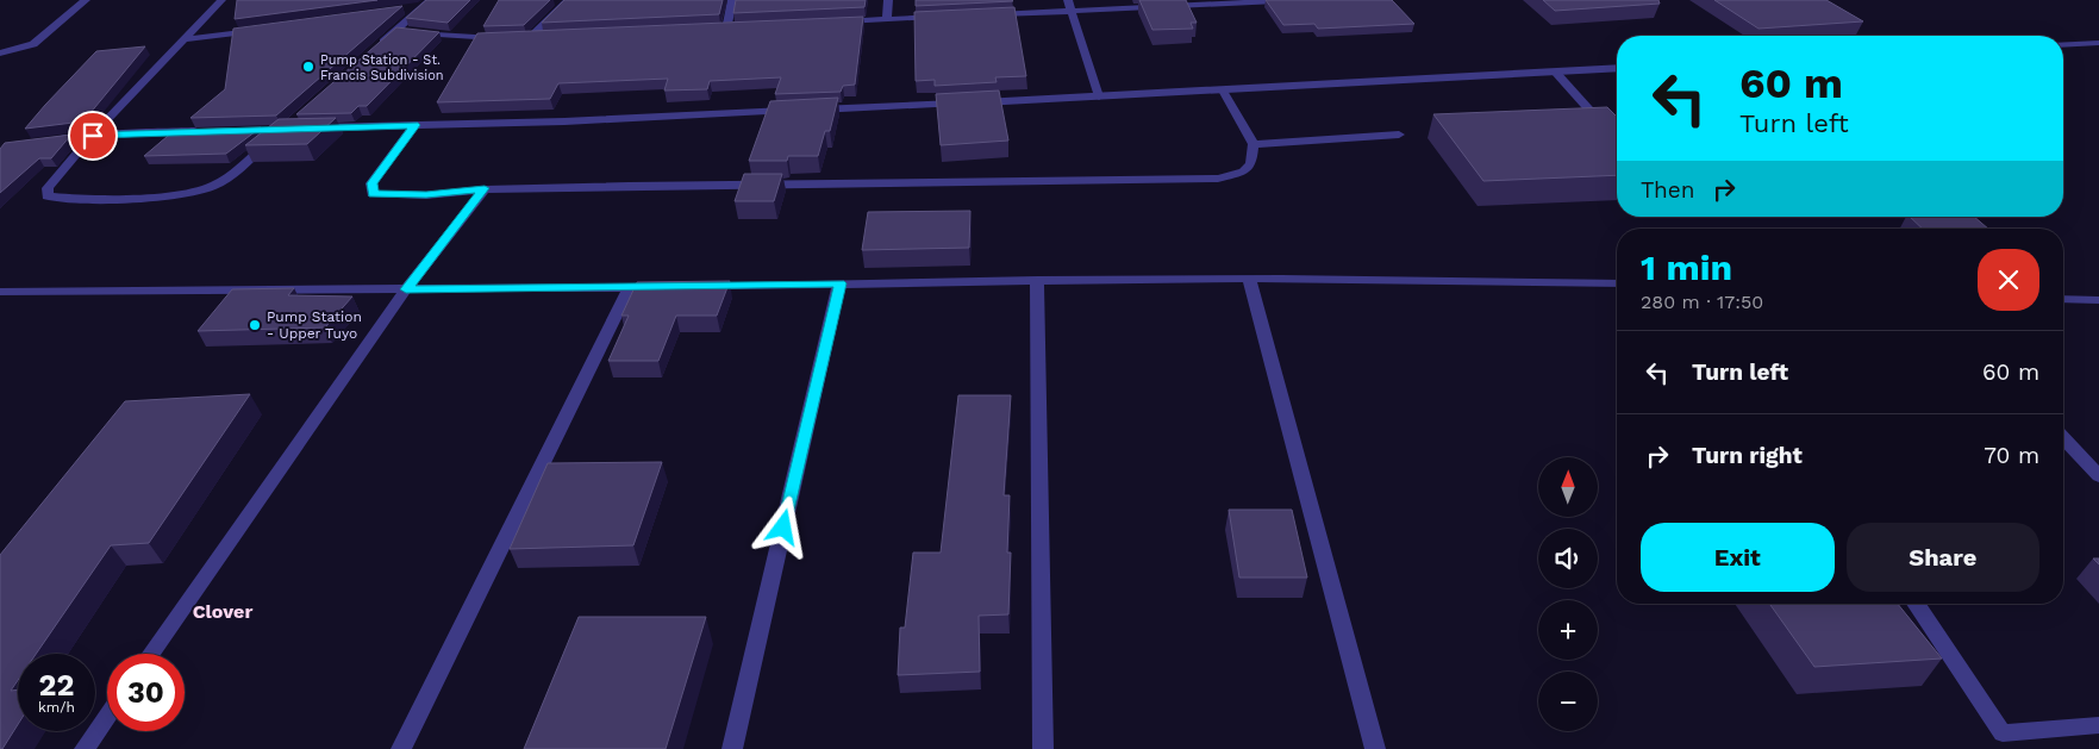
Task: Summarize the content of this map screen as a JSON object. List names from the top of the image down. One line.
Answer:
{"districts":["Clover"],"places":["Pump Station - St. Francis Subdivision","Pump Station - Upper Tuyo"],"north":"top","page":{"turn":["60 m","Turn left"],"then":"Then","heading":["1 min","280 m · 17:50"],"list":[{"name":"Turn left","value":"60 m"},{"name":"Turn right","value":"70 m"}],"map_buttons":["+","−"],"buttons":["Exit","Share"],"speed":"22 km/h","limit":"30"}}
